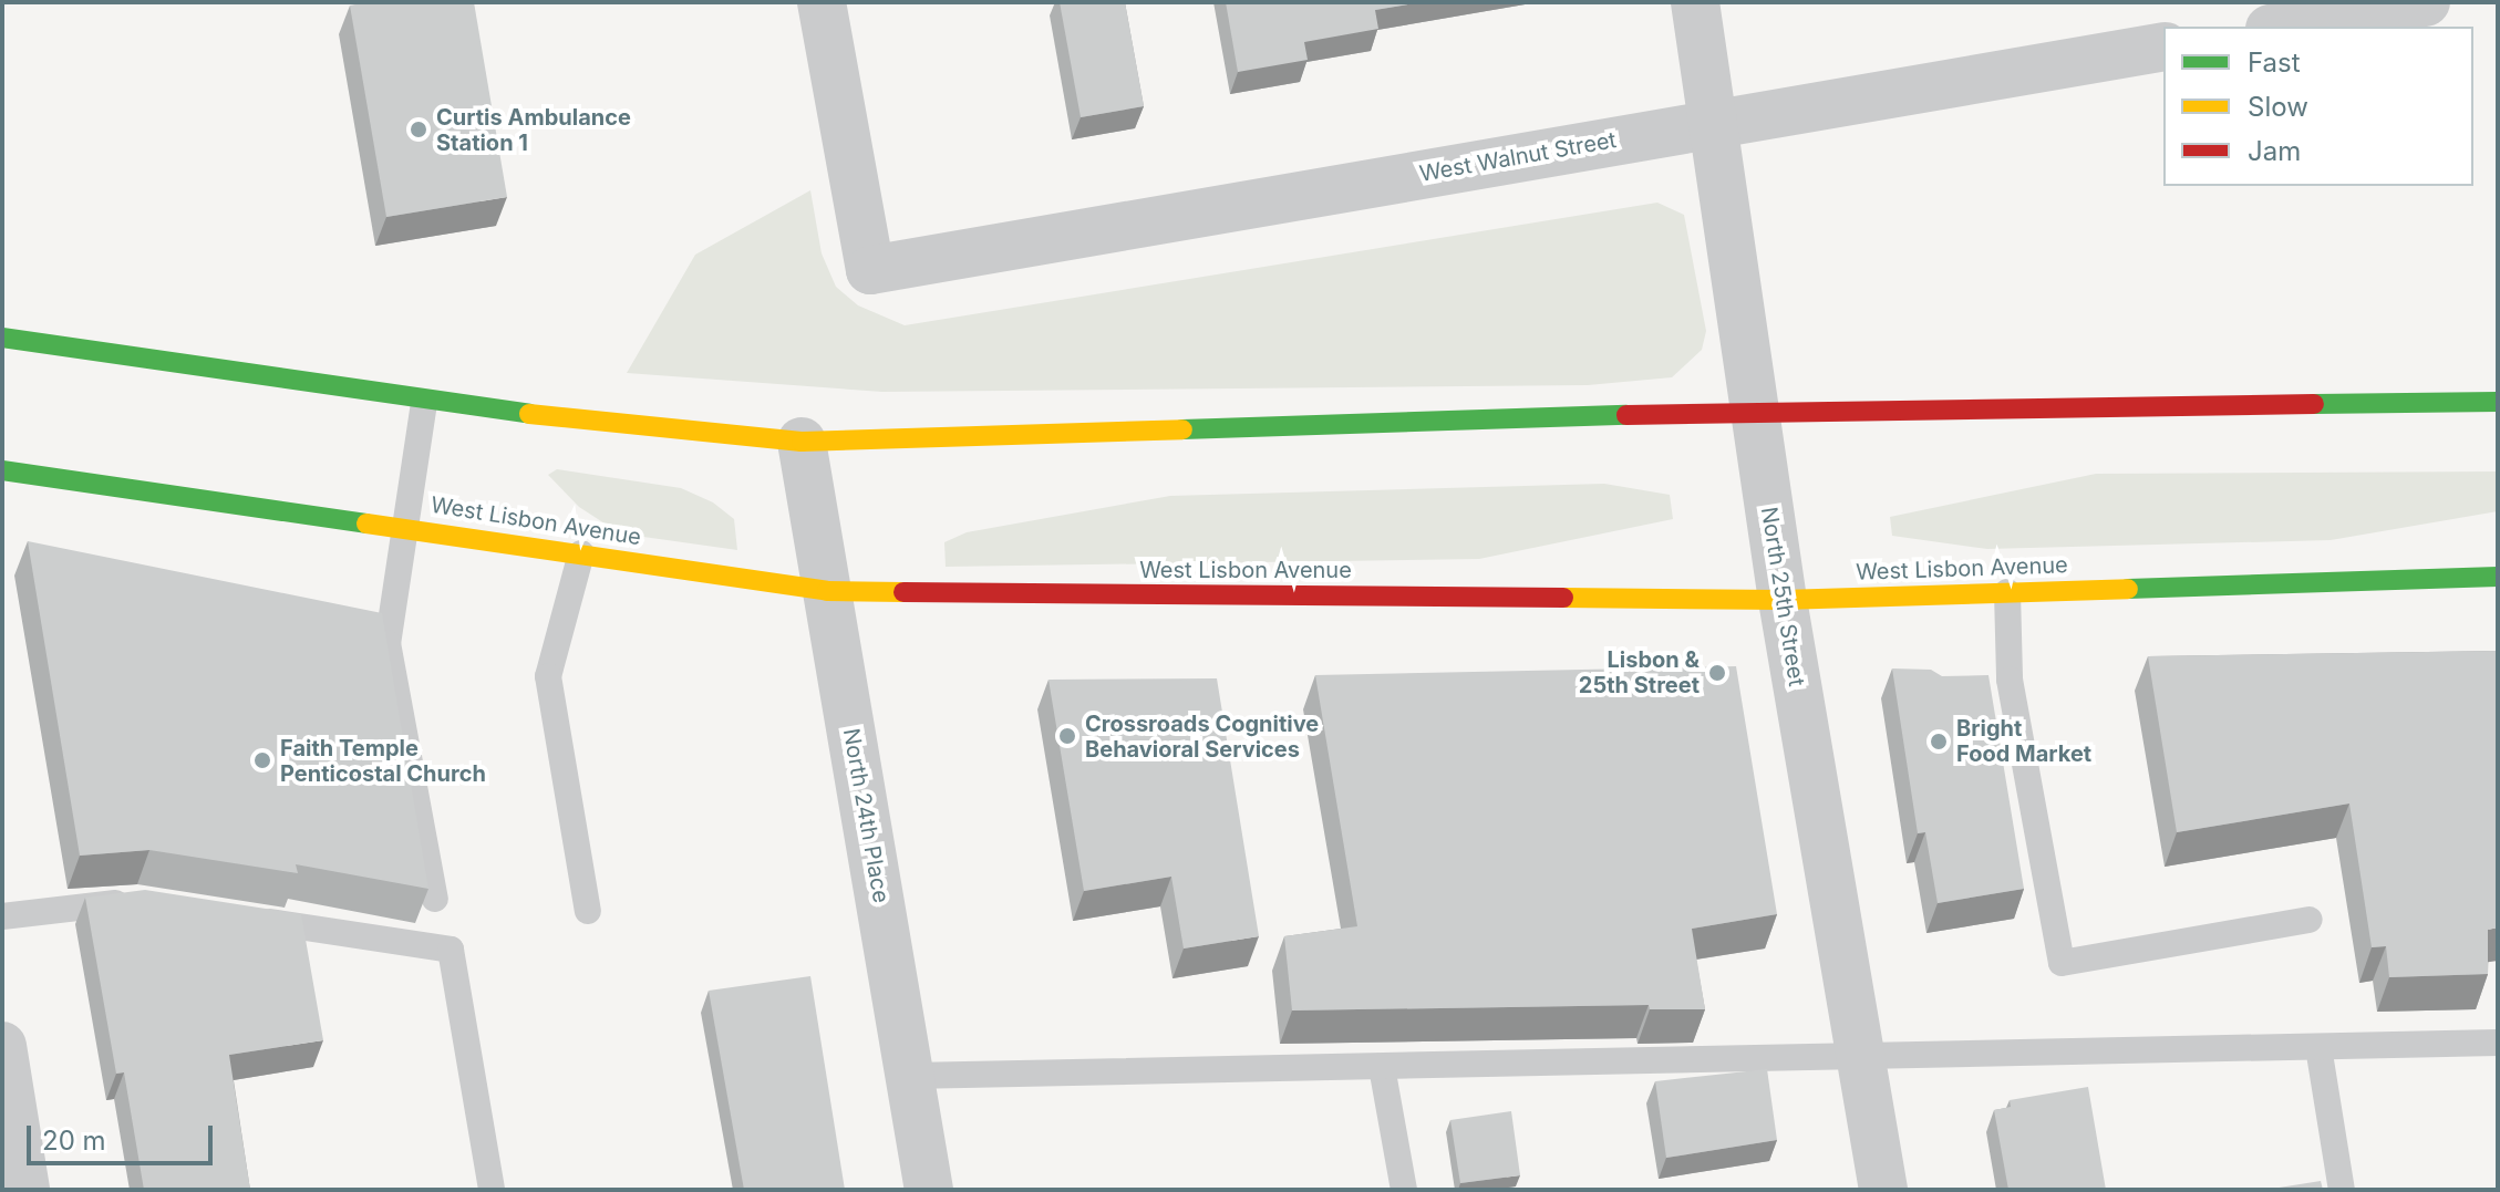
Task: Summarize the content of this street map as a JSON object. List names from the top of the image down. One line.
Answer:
{"streets":{"main road":["West Lisbon Avenue"],"street":["West Walnut Street","North 25th Street","North 24th Place"]},"crossings":[["West Walnut Street","North 25th Street"],["West Lisbon Avenue","North 25th Street"],["West Lisbon Avenue","North 24th Place"]],"places":["Curtis Ambulance Station 1","Lisbon & 25th Street","Crossroads Cognitive Behavioral Services","Bright Food Market","Faith Temple Penticostal Church"],"legend":["Fast","Slow","Jam"],"scale_bar":"20 m"}
